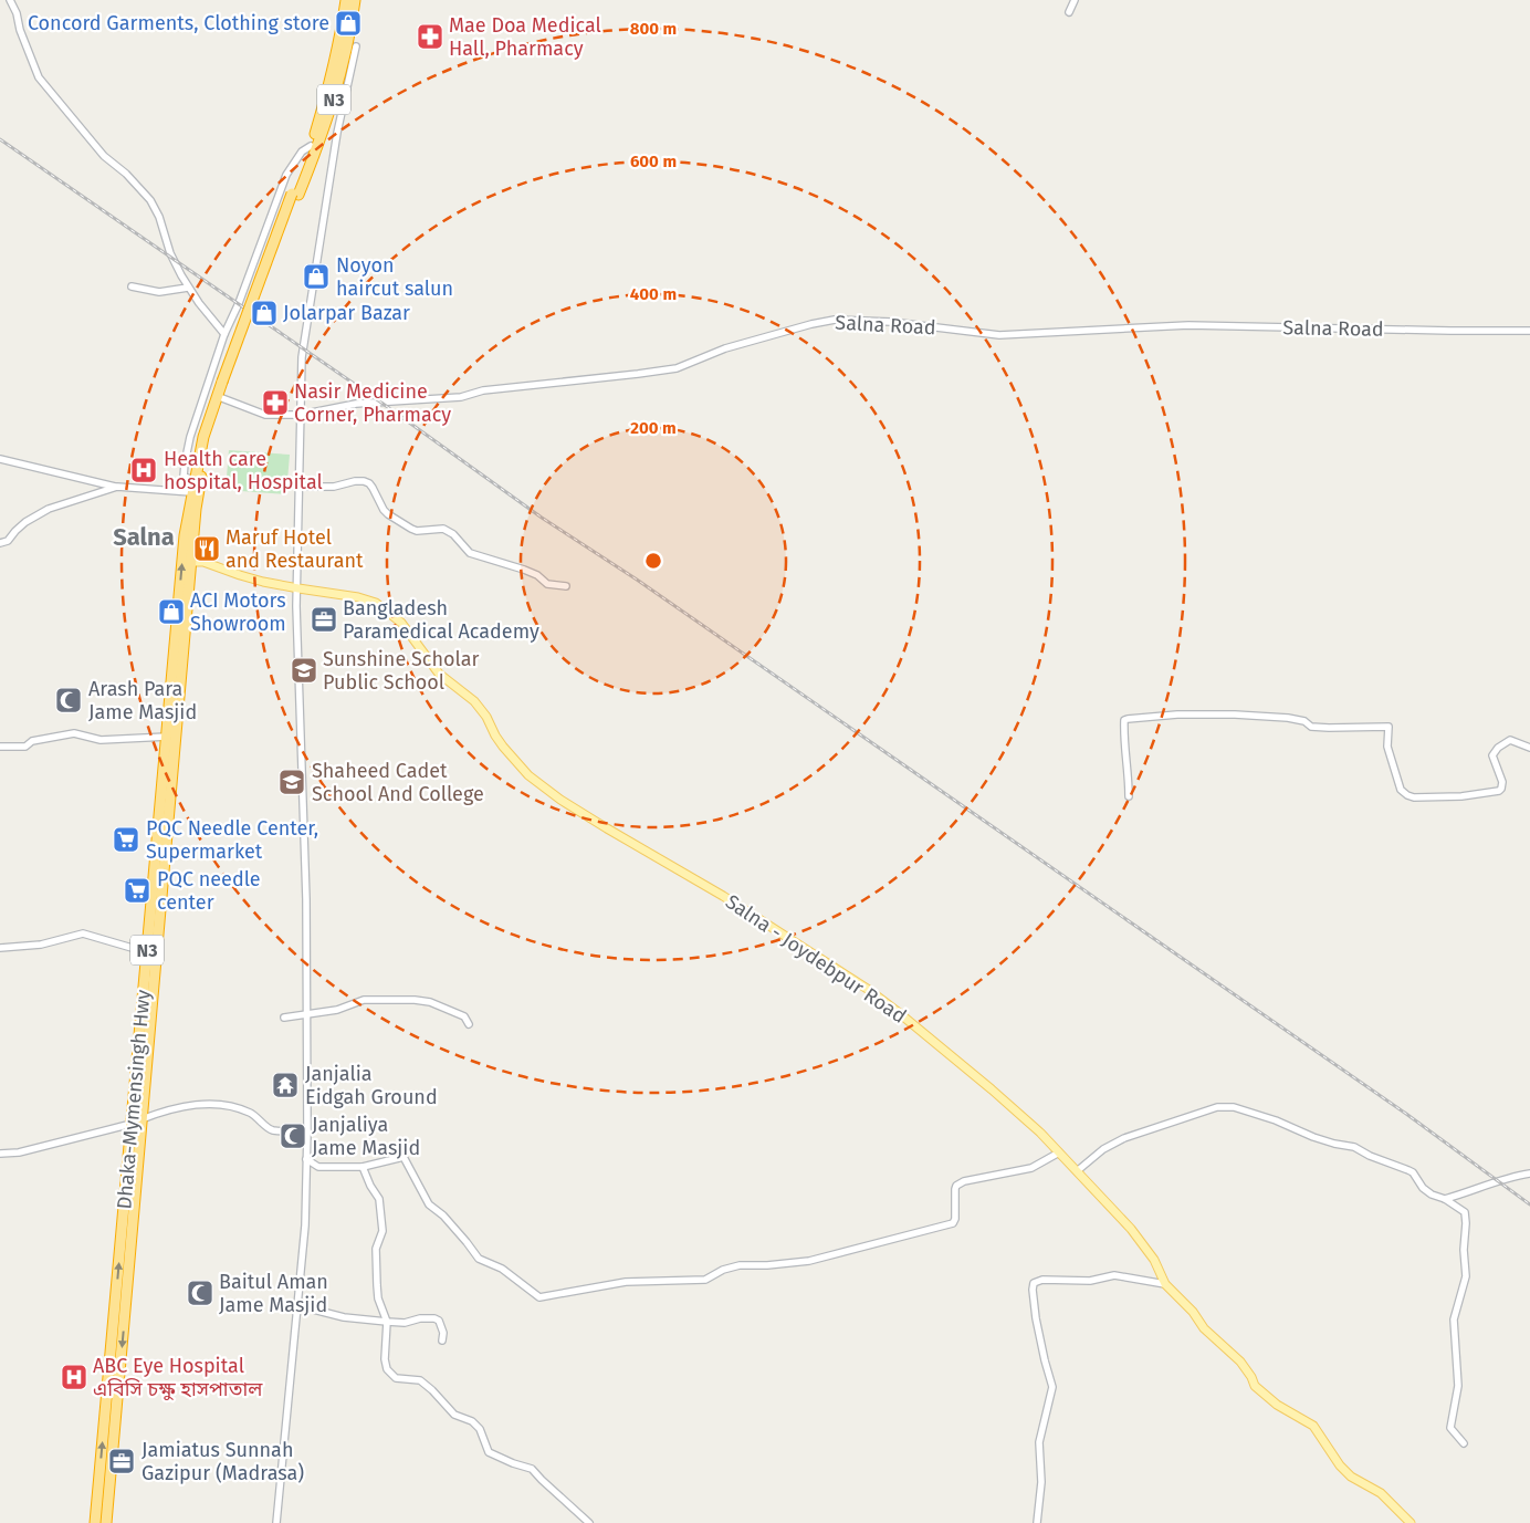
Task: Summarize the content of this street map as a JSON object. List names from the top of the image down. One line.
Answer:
{"streets":{"highway":["N3","Dhaka-Mymensingh Hwy"],"main road":["Salna - Joydebpur Road"],"street":["Salna Road"]},"crossings":[["N3","Dhaka-Mymensingh Hwy"],["Salna Road","Dhaka-Mymensingh Hwy"],["Salna - Joydebpur Road","Dhaka-Mymensingh Hwy"]],"districts":["Salna"],"places":{"shop":["Concord Garments, Clothing store","Noyon haircut salun","Jolarpar Bazar","ACI Motors Showroom"],"pharmacy":["Mae Doa Medical Hall, Pharmacy","Nasir Medicine Corner, Pharmacy"],"hospital":["Health care hospital, Hospital","ABC Eye Hospital এবিসি চক্ষু হাসপাতাল"],"restaurant":["Maruf Hotel and Restaurant"],"office":["Bangladesh Paramedical Academy","Jamiatus Sunnah Gazipur (Madrasa)"],"school or university":["Sunshine Scholar Public School","Shaheed Cadet School And College"],"mosque":["Arash Para Jame Masjid","Janjaliya Jame Masjid","Baitul Aman Jame Masjid"],"supermarket":["PQC Needle Center, Supermarket","PQC needle center"],"temple":["Janjalia Eidgah Ground"]},"rings":["800 m","600 m","400 m","200 m"]}
